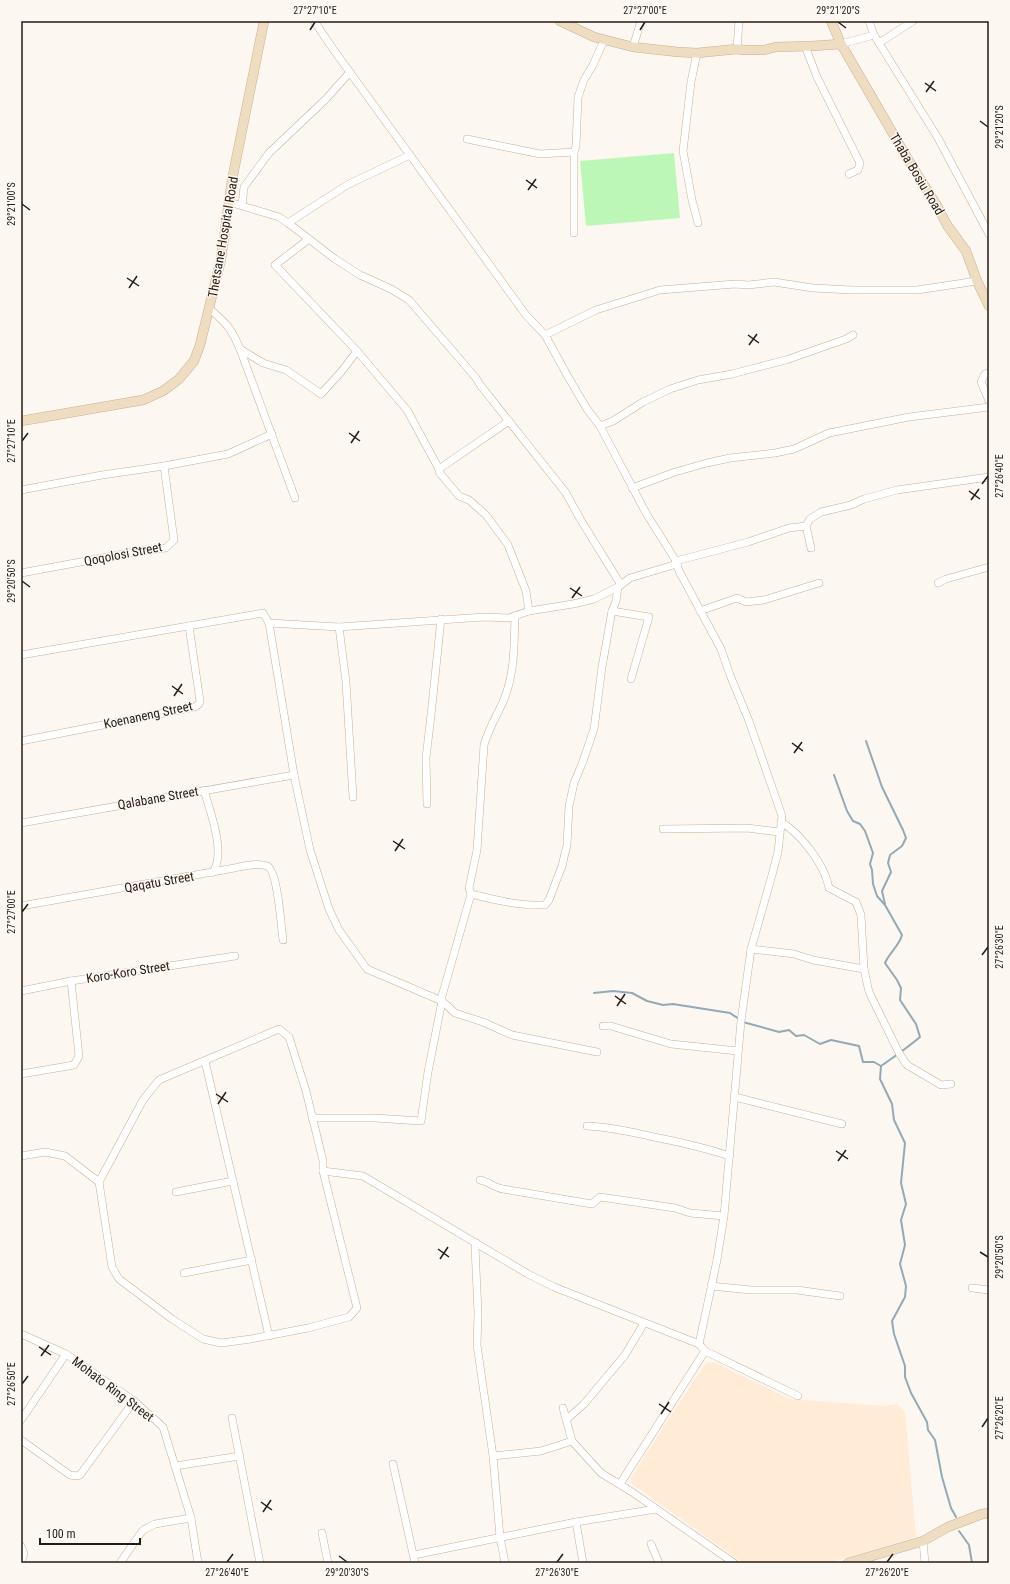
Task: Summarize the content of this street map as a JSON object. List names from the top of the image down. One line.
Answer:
{"streets":{"street":["Thaba Bosiu Road","Thetsane Hospital Road","Qoqolosi Street","Koenaneng Street","Qalabane Street","Qaqatu Street","Koro-Koro Street","Mohato Ring Street"]},"crossings":[["Qalabane Street","Qaqatu Street"]],"scale_bar":"100 m","coordinates":["27°27'10\"E","27°27'00\"E","29°21'20\"S","29°21'00\"S","27°26'40\"E","29°20'50\"S","27°26'30\"E","27°26'50\"E","27°26'20\"E","29°20'30\"S"]}
